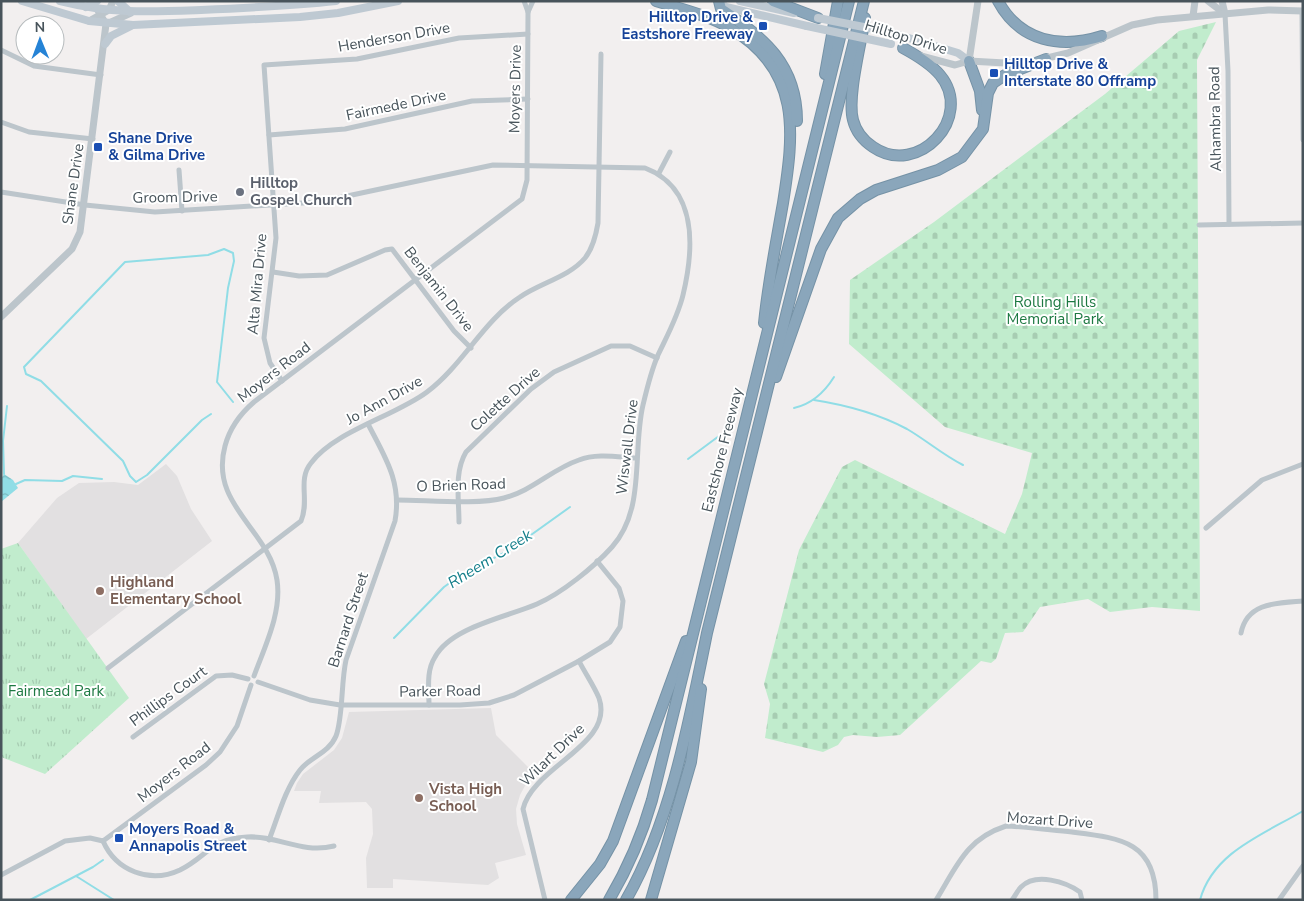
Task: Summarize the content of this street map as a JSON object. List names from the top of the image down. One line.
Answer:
{"streets":{"highway":["Eastshore Freeway"],"main road":["Hilltop Drive"],"street":["Henderson Drive","Moyers Drive","Fairmede Drive","Alhambra Road","Shane Drive","Groom Drive","Alta Mira Drive","Benjamin Drive","Moyers Road","Colette Drive","Jo Ann Drive","Wiswall Drive","O Brien Road","Barnard Street","Parker Road","Phillips Court","Wilart Drive","Mozart Drive"]},"crossings":[["Henderson Drive","Moyers Drive"],["Henderson Drive","Alta Mira Drive"],["Hilltop Drive","Alhambra Road"],["Moyers Drive","Fairmede Drive"],["Moyers Drive","Groom Drive"],["Moyers Drive","Moyers Road"],["Fairmede Drive","Alta Mira Drive"],["Shane Drive","Groom Drive"],["Groom Drive","Alta Mira Drive"],["Groom Drive","Moyers Road"],["Alta Mira Drive","Benjamin Drive"],["Alta Mira Drive","Moyers Road"],["Benjamin Drive","Moyers Road"],["Benjamin Drive","Jo Ann Drive"],["Moyers Road","Jo Ann Drive"],["Colette Drive","Wiswall Drive"],["Colette Drive","O Brien Road"],["Jo Ann Drive","Barnard Street"],["Wiswall Drive","O Brien Road"],["Wiswall Drive","Parker Road"],["O Brien Road","Barnard Street"],["Barnard Street","Parker Road"],["Parker Road","Wilart Drive"]],"water":["Rheem Creek"],"parks":["Rolling Hills Memorial Park","Fairmead Park"],"places":{"transit":["Hilltop Drive & Eastshore Freeway","Hilltop Drive & Interstate 80 Offramp","Shane Drive & Gilma Drive","Moyers Road & Annapolis Street"],"other":["Hilltop Gospel Church","Highland Elementary School","Vista High School"]},"north":"top"}
